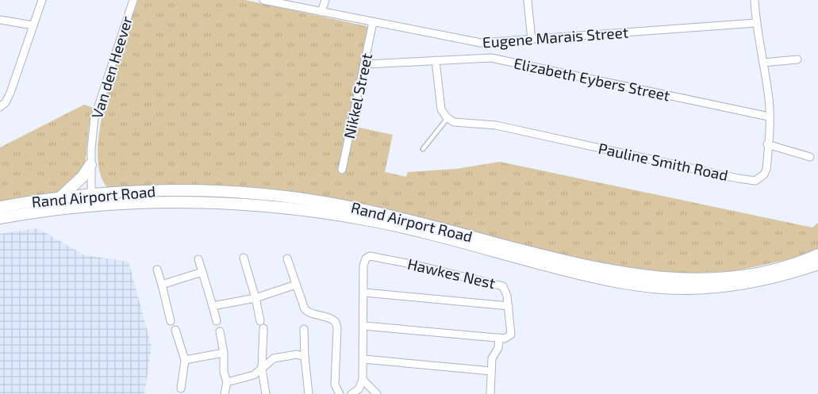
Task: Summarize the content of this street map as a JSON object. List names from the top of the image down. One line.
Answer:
{"streets":{"main road":["Rand Airport Road"],"street":["Eugene Marais Street","Van den Heever","Elizabeth Eybers Street","Nikkel Street","Pauline Smith Road","Hawkes Nest"]},"crossings":[["Eugene Marais Street","Nikkel Street"],["Eugene Marais Street","Pauline Smith Road"],["Van den Heever","Rand Airport Road"],["Elizabeth Eybers Street","Nikkel Street"],["Elizabeth Eybers Street","Pauline Smith Road"]]}
